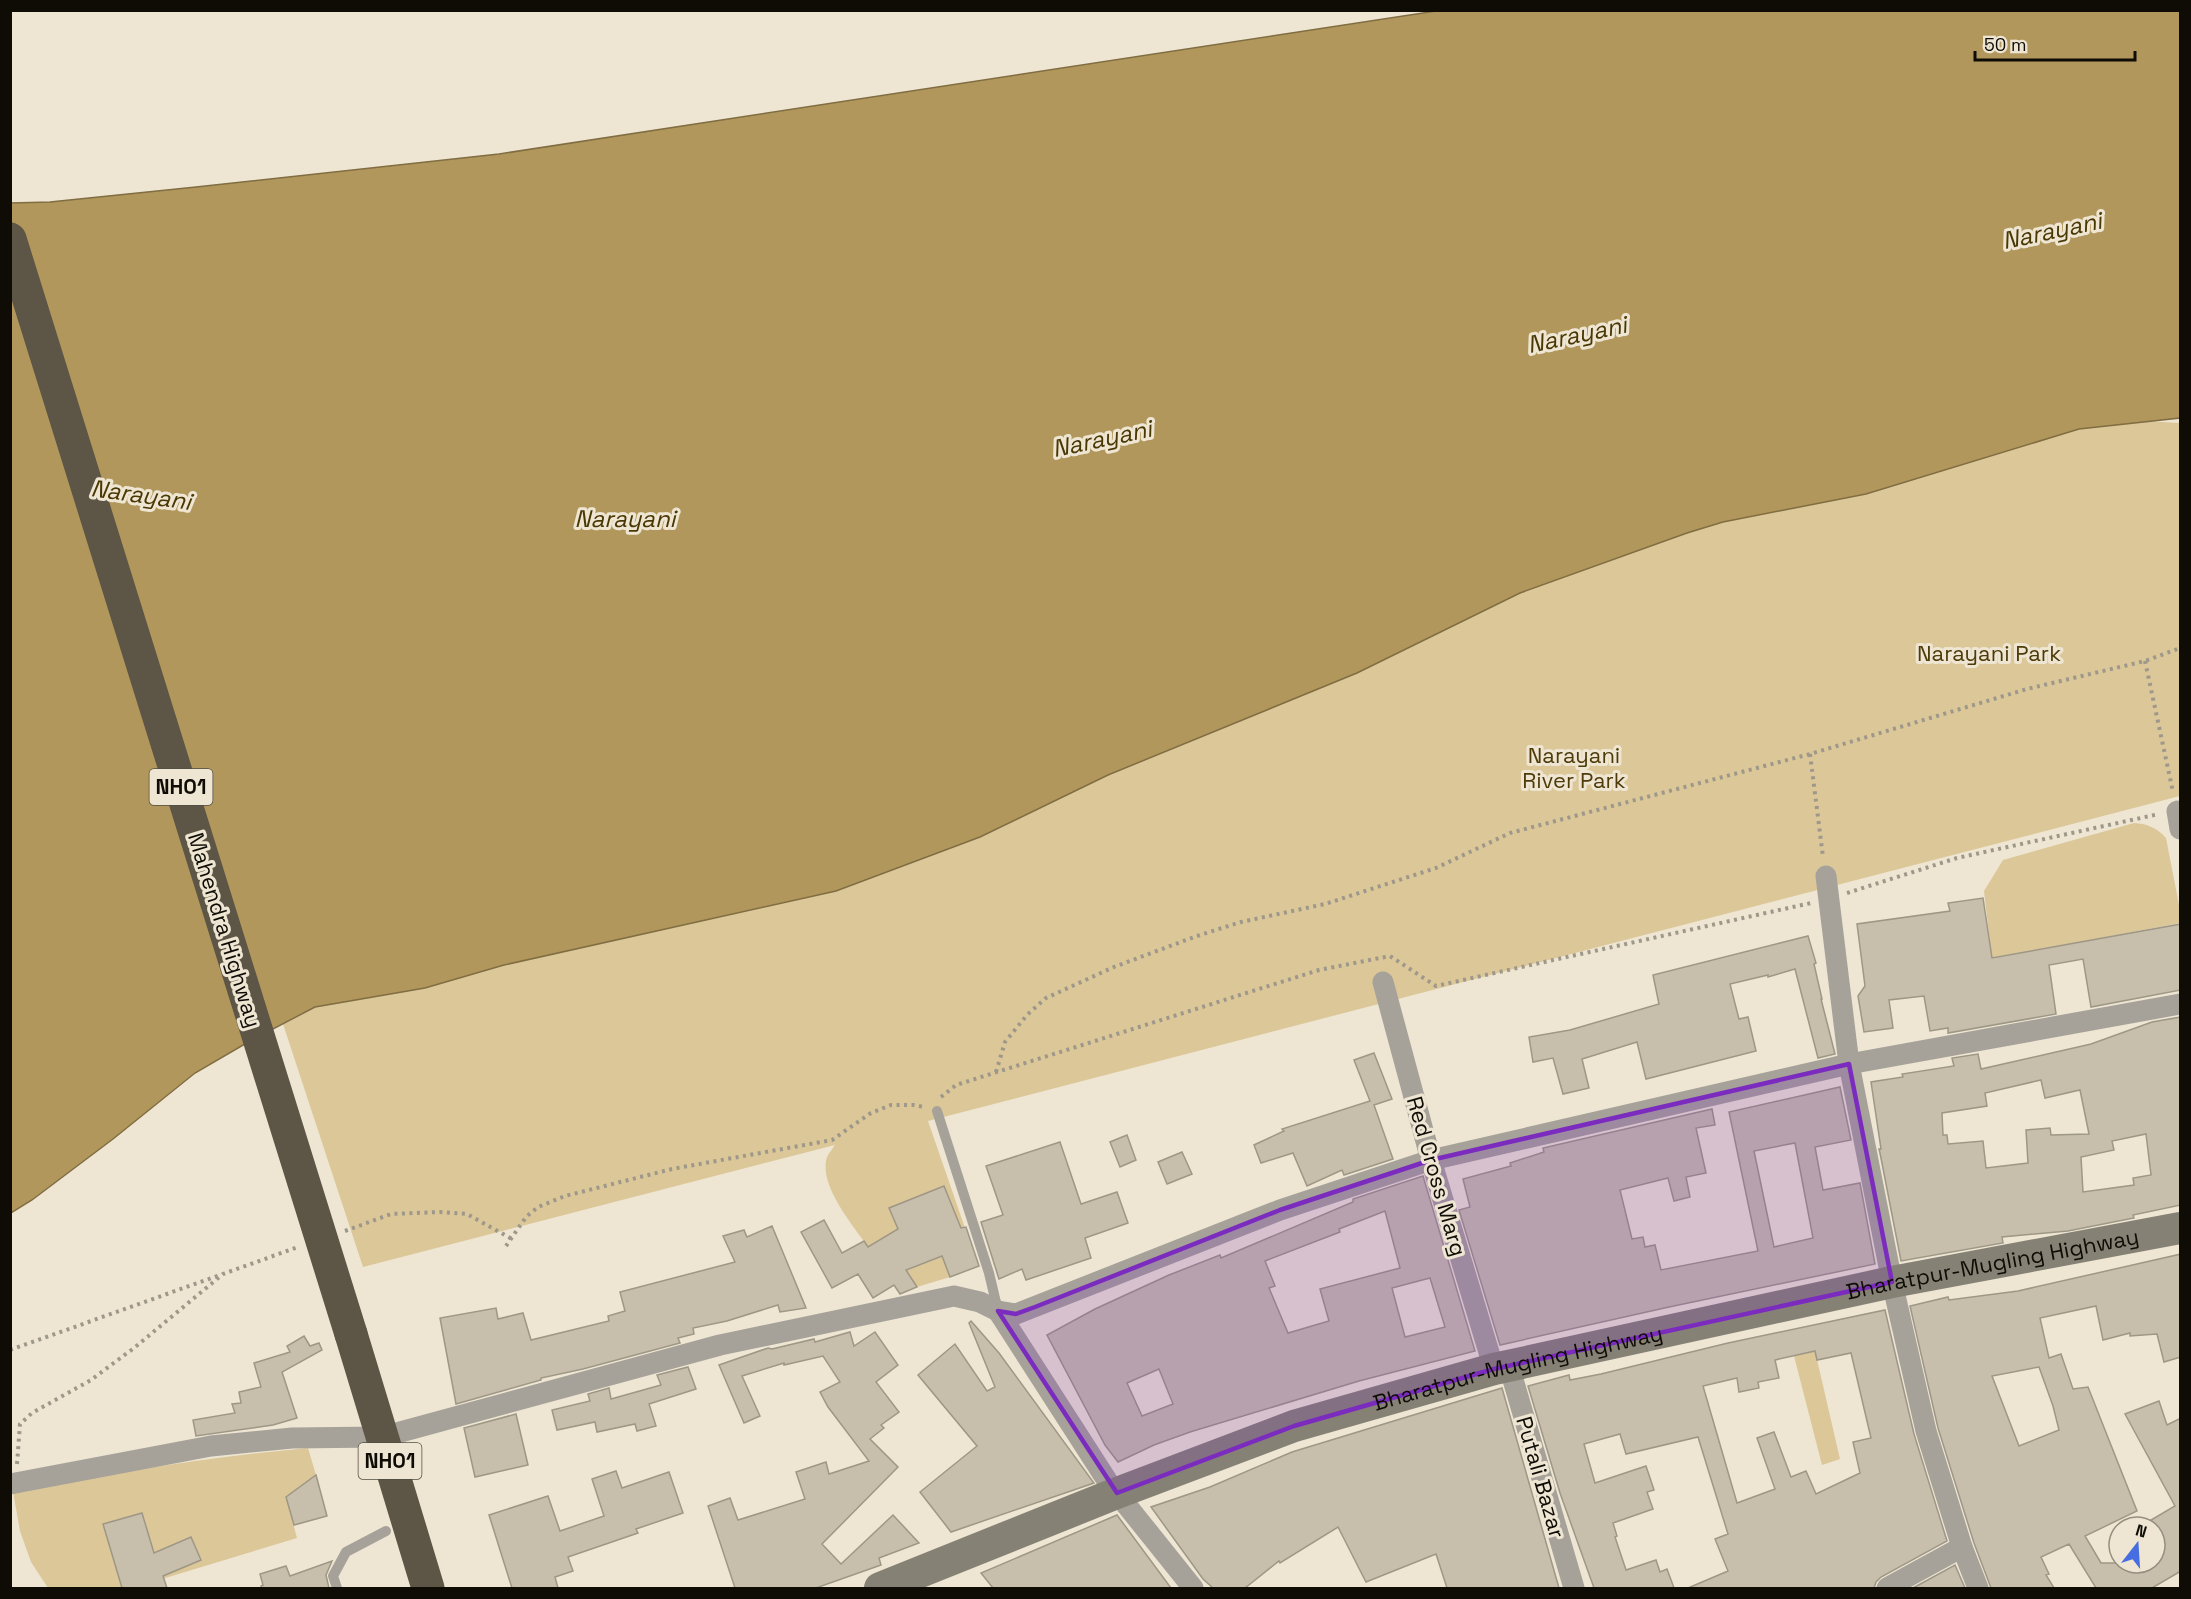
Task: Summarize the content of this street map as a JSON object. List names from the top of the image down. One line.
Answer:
{"streets":{"highway":["NH01","Mahendra Highway"],"main road":["Bharatpur-Mugling Highway"],"street":["Red Cross Marg","Putali Bazar"]},"crossings":[["Red Cross Marg","Bharatpur-Mugling Highway"],["Red Cross Marg","Putali Bazar"],["Bharatpur-Mugling Highway","Putali Bazar"]],"water":["Narayani"],"parks":["Narayani Park","Narayani River Park"],"scale_bar":"50 m","north":"top"}
